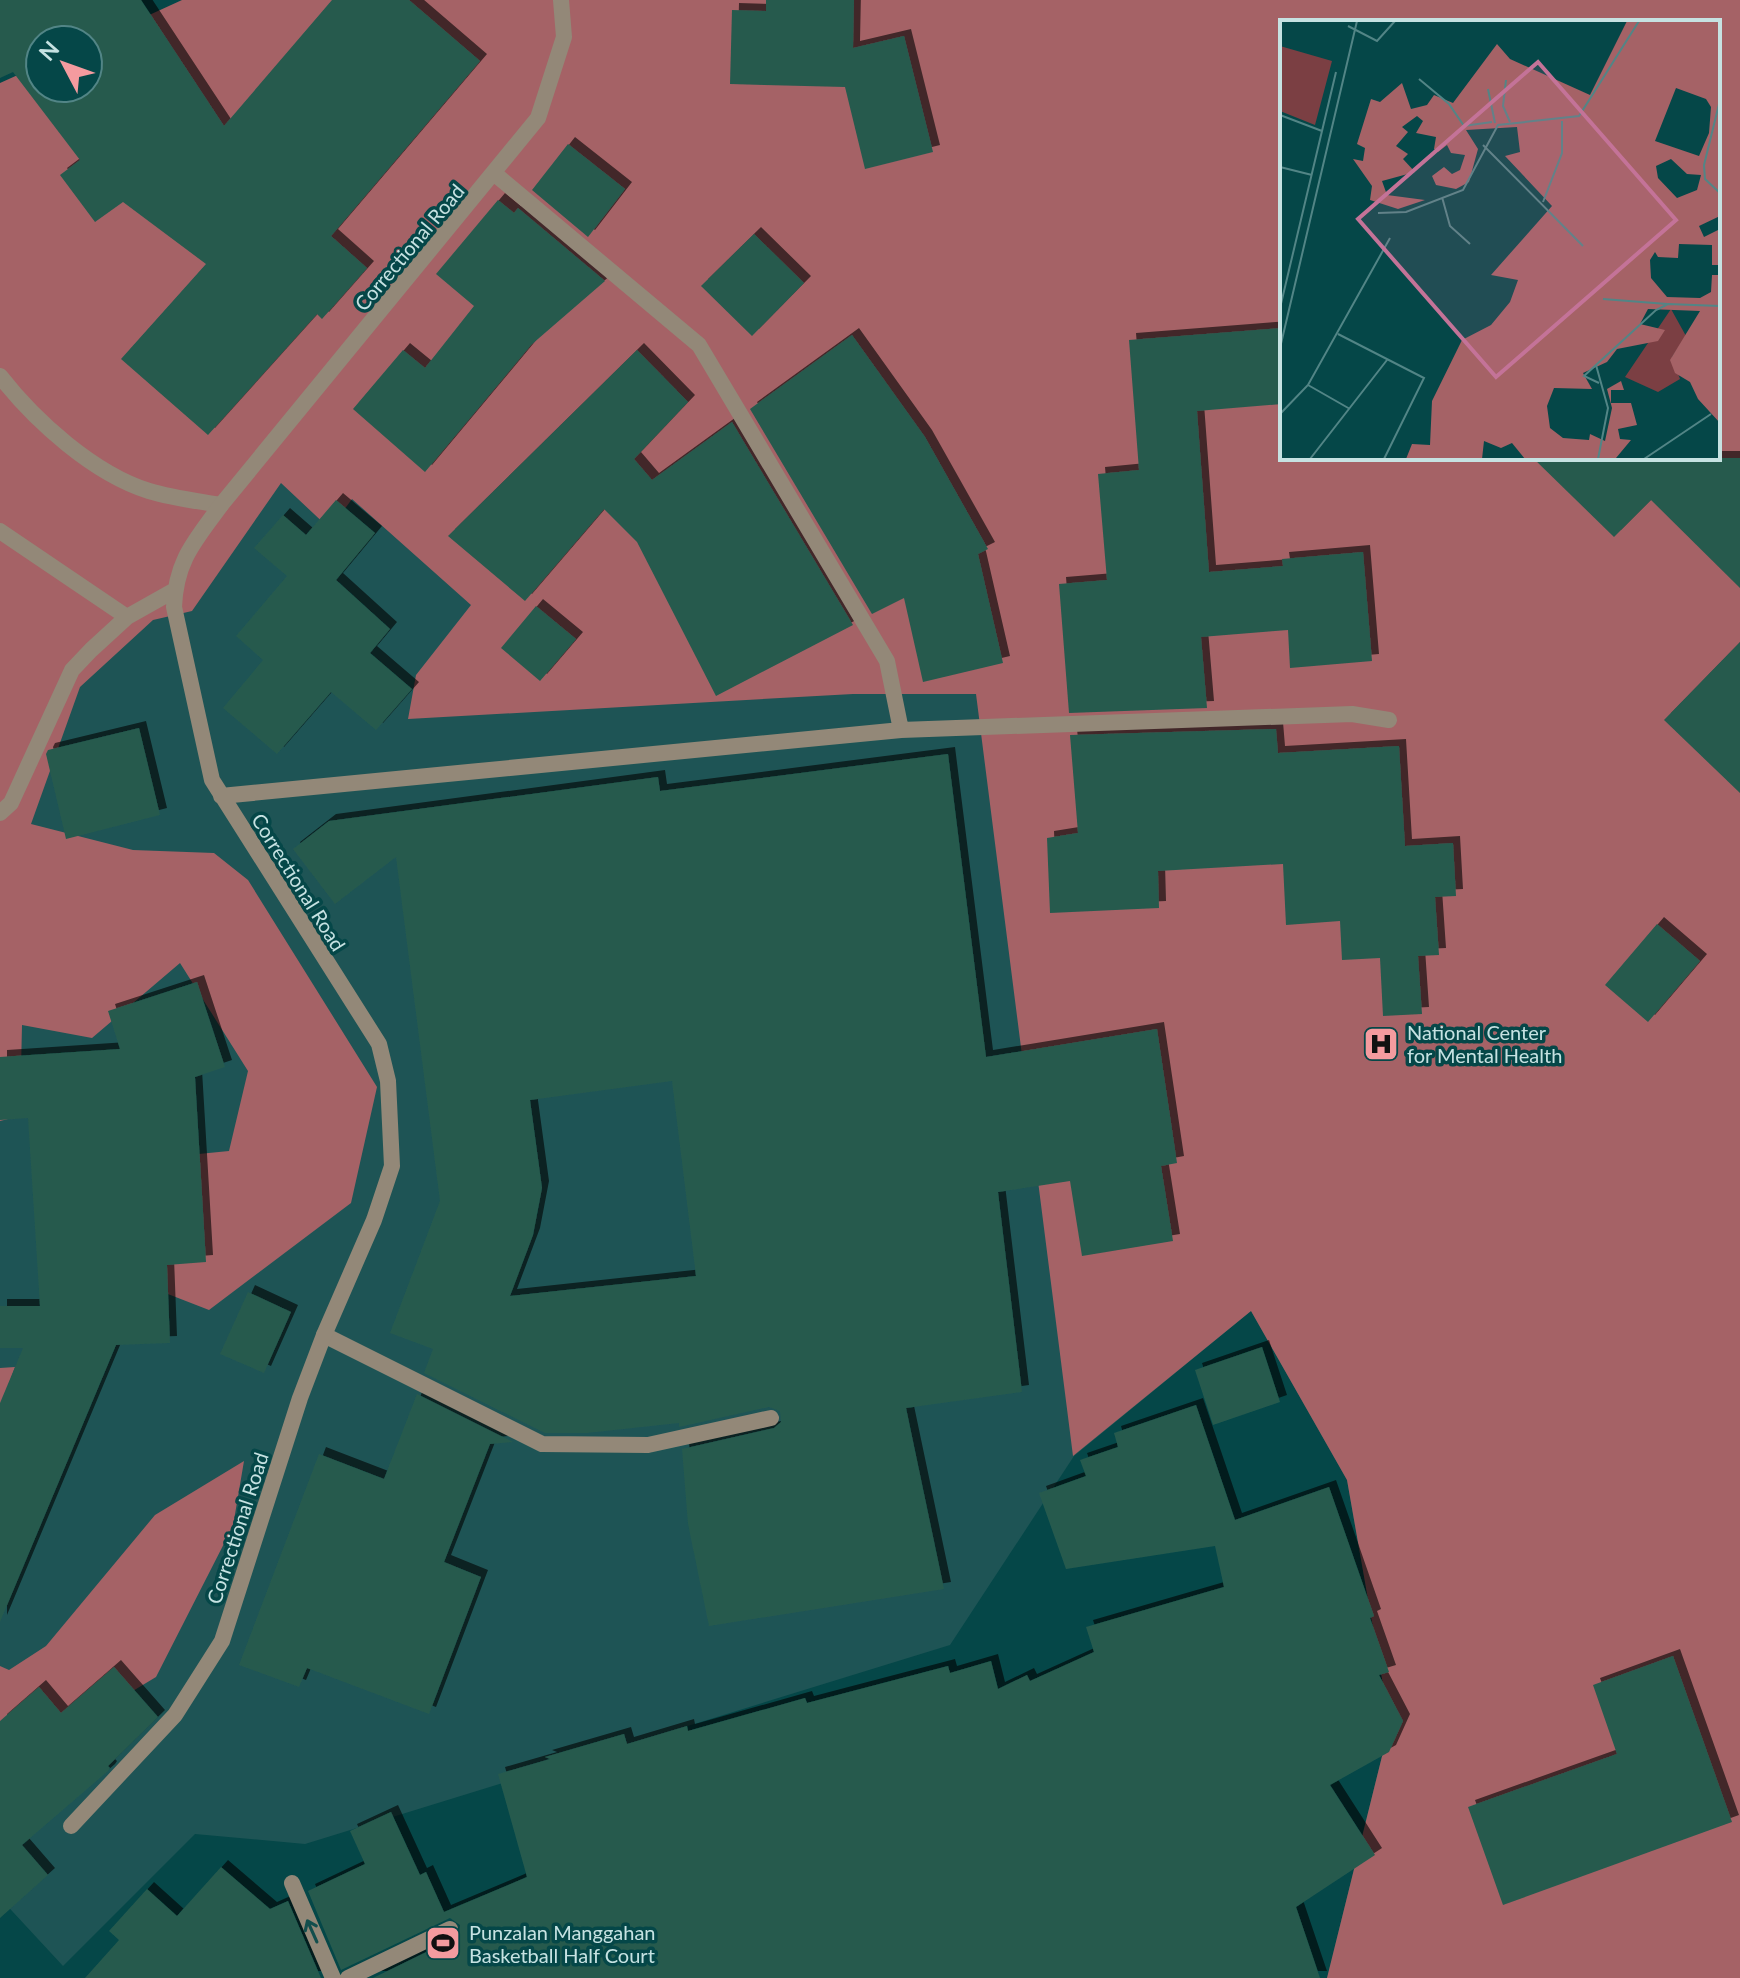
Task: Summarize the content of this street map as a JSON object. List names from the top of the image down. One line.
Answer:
{"streets":{"street":["Correctional Road"]},"places":{"hospital":["National Center for Mental Health"],"sports":["Punzalan Manggahan Basketball Half Court"]},"north":"top left"}
